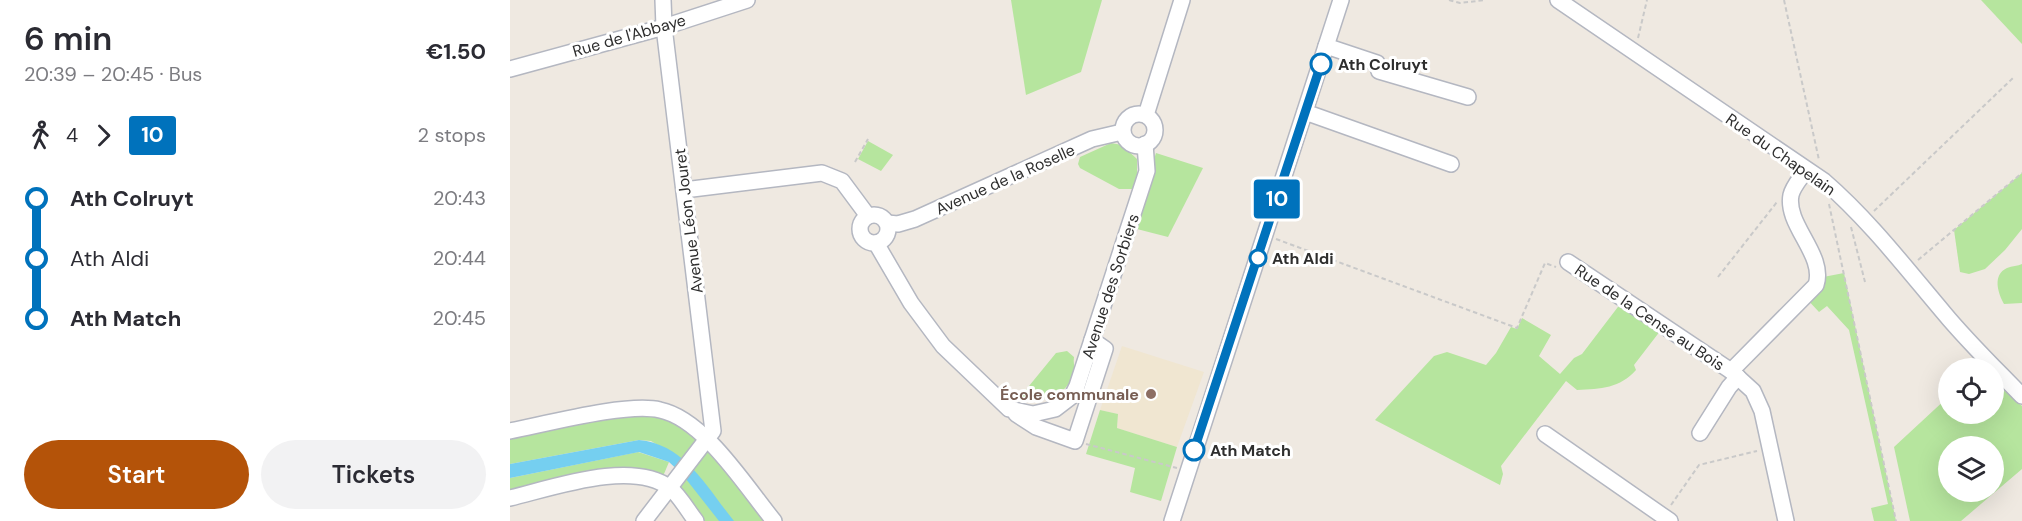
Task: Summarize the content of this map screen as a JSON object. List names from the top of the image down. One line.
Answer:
{"streets":{"street":["Rue de l'Abbaye","Rue du Chapelain","Avenue de la Roselle","Avenue Léon Jouret","Avenue des Sorbiers","Rue de la Cense au Bois"]},"crossings":[["Rue de l'Abbaye","Avenue Léon Jouret"],["Avenue de la Roselle","Avenue des Sorbiers"]],"places":["Ath Colruyt","Ath Aldi","École communale","Ath Match"],"lines":["bus line 10"],"page":{"heading":["6 min","20:39 – 20:45 · Bus","€1.50"],"on_map":"10","legs":["4","10","2 stops"],"list":[{"name":"Ath Colruyt","value":"20:43"},{"name":"Ath Aldi","value":"20:44"},{"name":"Ath Match","value":"20:45"}],"buttons":["Start","Tickets"]}}
